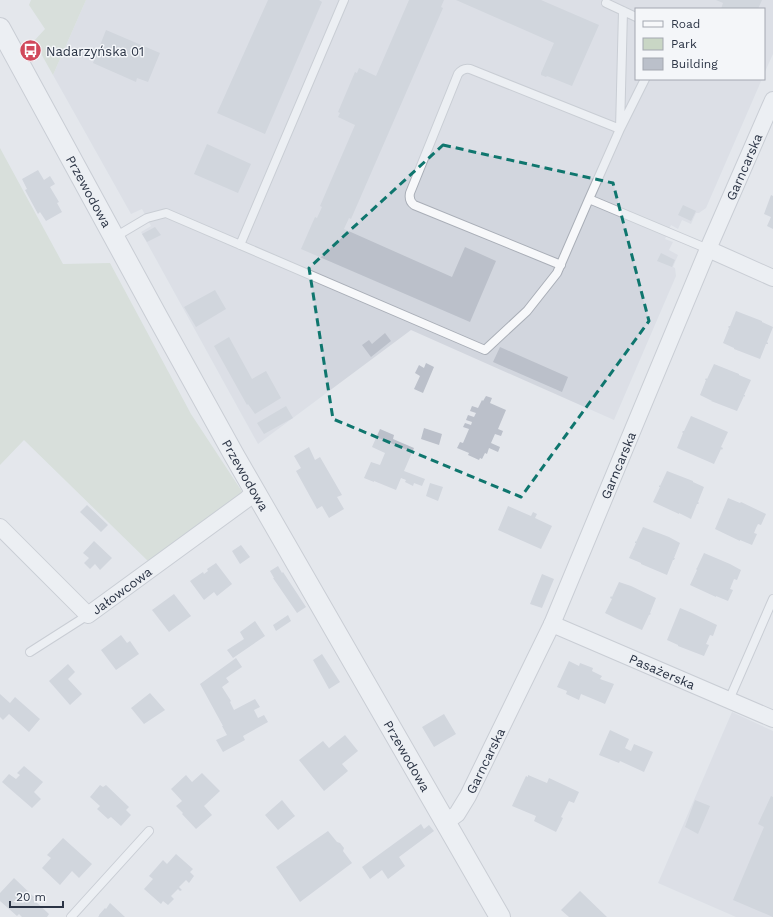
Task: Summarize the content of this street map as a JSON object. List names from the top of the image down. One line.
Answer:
{"streets":{"street":["Garncarska","Przewodowa","Jałowcowa","Pasażerska"]},"crossings":[["Garncarska","Przewodowa"],["Garncarska","Pasażerska"],["Przewodowa","Jałowcowa"]],"places":{"bus stop":["Nadarzyńska 01"]},"legend":["Road","Park","Building"],"scale_bar":"20 m"}
